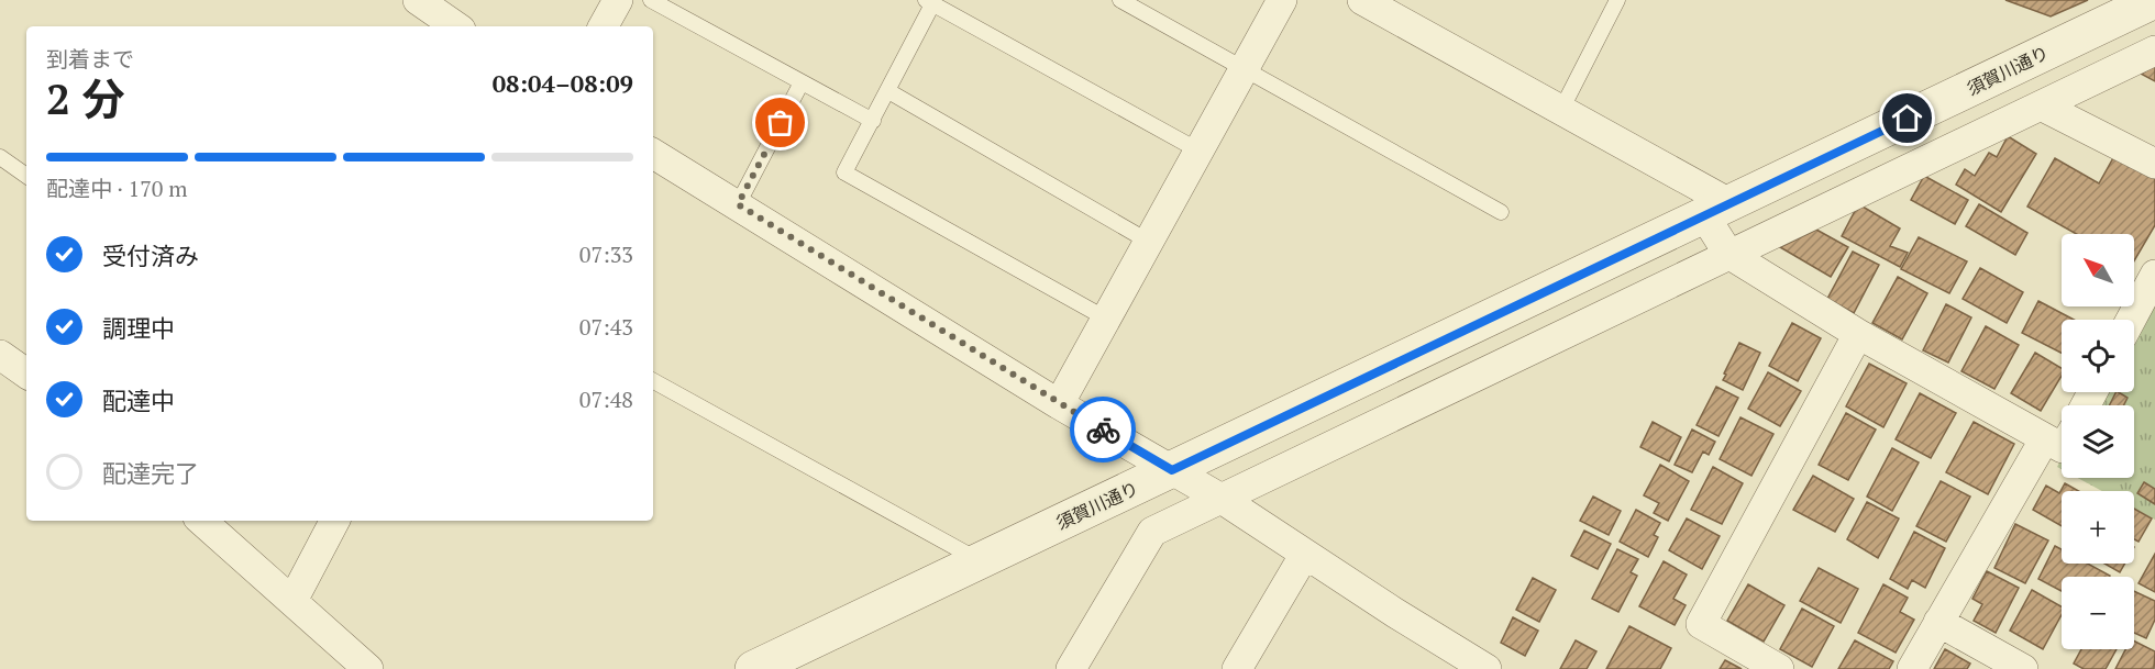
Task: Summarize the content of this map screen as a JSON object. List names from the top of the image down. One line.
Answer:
{"streets":{"street":["須賀川通り"]},"north":"top left","page":{"heading":["2 分","到着まで","08:04–08:09"],"bar":"配達中 · 170 m","list":[["受付済み","07:33"],["調理中","07:43"],["配達中","07:48"],"配達完了"],"map_buttons":["+","−"]}}
